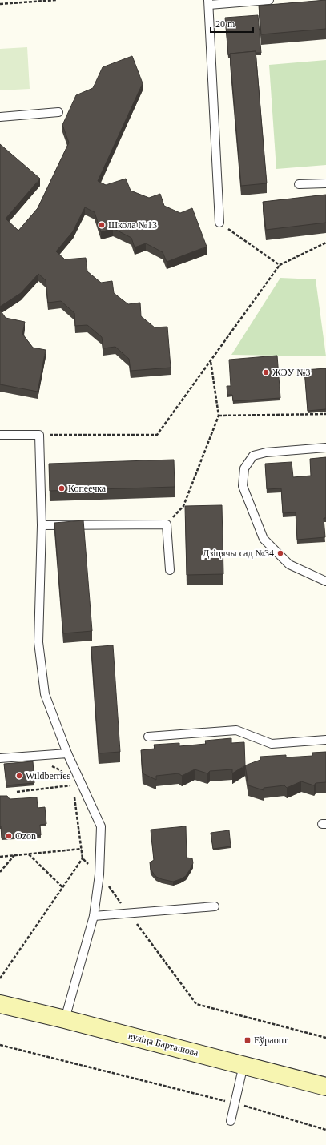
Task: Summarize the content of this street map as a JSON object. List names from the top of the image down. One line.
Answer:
{"streets":{"main road":["вуліца Барташова"]},"places":{"other":["Школа №13","ЖЭУ №3","Копеечка","Дзіцячы сад №34","Wildberries","Ozon"],"transit":["Еўраопт"]},"scale_bar":"20 m"}
